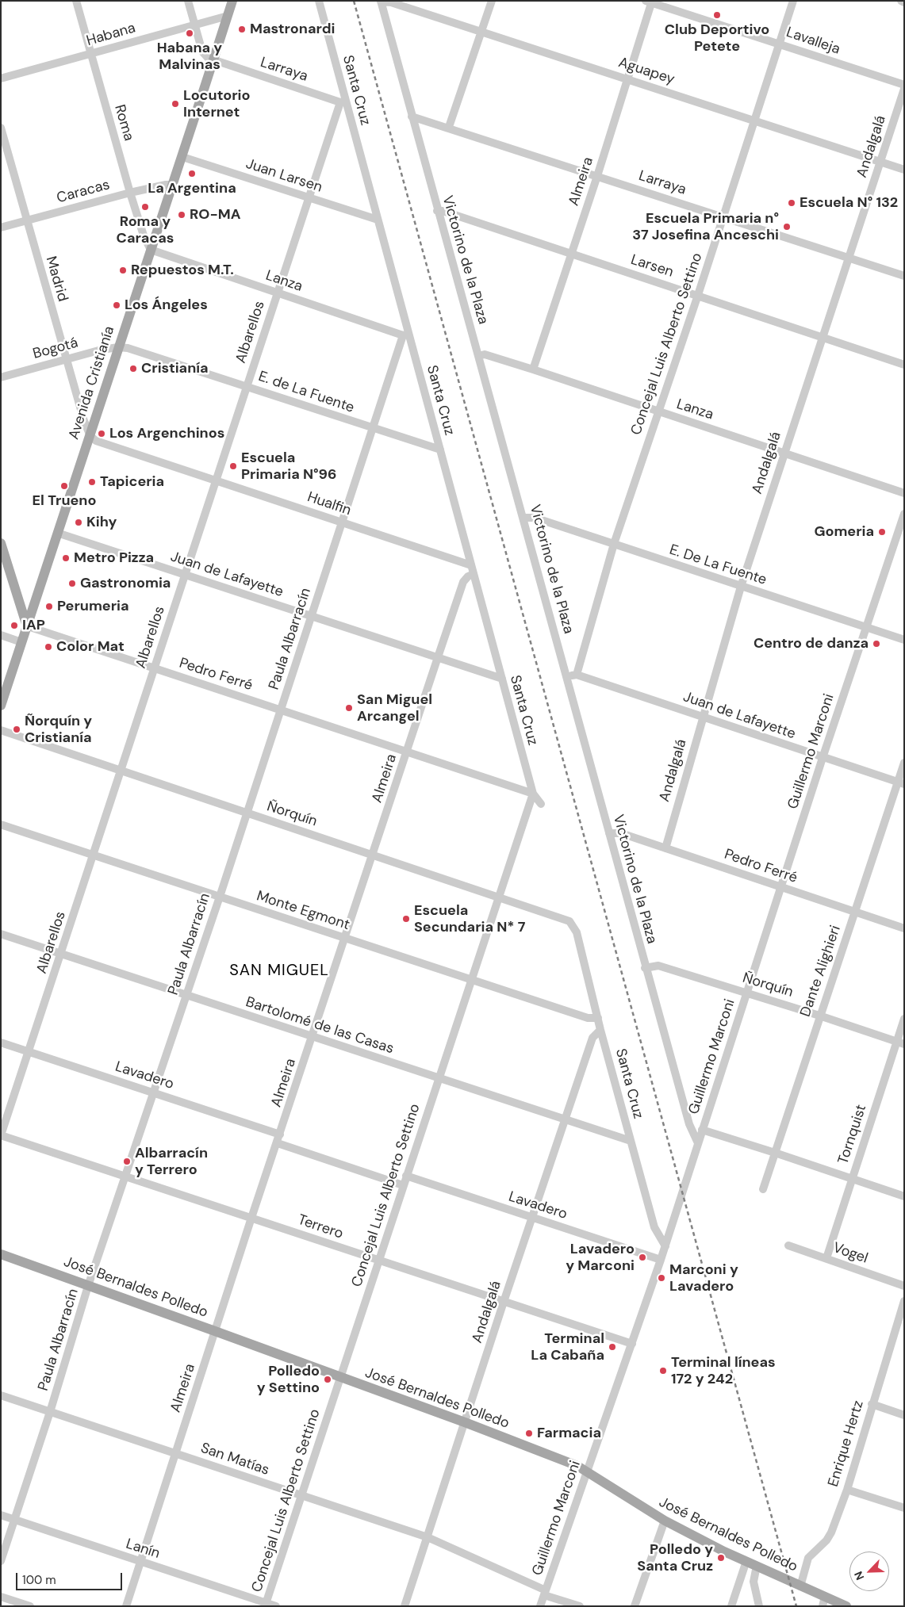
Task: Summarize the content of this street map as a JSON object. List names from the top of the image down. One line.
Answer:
{"streets":{"main road":["Avenida Cristianía","José Bernaldes Polledo"],"street":["Habana","Lavalleja","Larraya","Aguapey","Santa Cruz","Roma","Andalgalá","Juan Larsen","Almeira","Caracas","Victorino de la Plaza","Larsen","Madrid","Lanza","Albarellos","Concejal Luis Alberto Settino","Bogotá","E. de La Fuente","Hualfin","E. De La Fuente","Juan de Lafayette","Paula Albarracín","Pedro Ferré","Guillermo Marconi","Ñorquín","Monte Egmont","Dante Alighieri","Bartolomé de las Casas","Lavadero","Tornquist","Terrero","Vogel","Enrique Hertz","San Matías","Lanín"]},"crossings":[["Habana","Roma"],["Habana","Avenida Cristianía"],["Lavalleja","Almeira"],["Lavalleja","Concejal Luis Alberto Settino"],["Larraya","Santa Cruz"],["Larraya","Andalgalá"],["Larraya","Almeira"],["Larraya","Victorino de la Plaza"],["Larraya","Albarellos"],["Larraya","Concejal Luis Alberto Settino"],["Larraya","Avenida Cristianía"],["Aguapey","Andalgalá"],["Aguapey","Almeira"],["Aguapey","Victorino de la Plaza"],["Aguapey","Concejal Luis Alberto Settino"],["Santa Cruz","Andalgalá"],["Santa Cruz","Juan Larsen"],["Santa Cruz","Almeira"],["Santa Cruz","Lanza"],["Santa Cruz","Albarellos"],["Santa Cruz","Concejal Luis Alberto Settino"],["Santa Cruz","E. de La Fuente"],["Santa Cruz","Hualfin"],["Santa Cruz","Juan de Lafayette"],["Santa Cruz","Paula Albarracín"],["Santa Cruz","Pedro Ferré"],["Santa Cruz","Guillermo Marconi"],["Santa Cruz","Ñorquín"],["Santa Cruz","Monte Egmont"],["Santa Cruz","Bartolomé de las Casas"],["Roma","Caracas"],["Roma","Lanza"],["Roma","Avenida Cristianía"],["Andalgalá","Larsen"],["Andalgalá","Lanza"],["Andalgalá","E. De La Fuente"],["Andalgalá","Juan de Lafayette"],["Andalgalá","Pedro Ferré"],["Andalgalá","Bartolomé de las Casas"],["Andalgalá","Lavadero"],["Andalgalá","Terrero"],["Andalgalá","José Bernaldes Polledo"],["Andalgalá","San Matías"],["Juan Larsen","Albarellos"],["Juan Larsen","Avenida Cristianía"],["Almeira","Larsen"],["Almeira","Lanza"],["Almeira","Juan de Lafayette"],["Almeira","Pedro Ferré"],["Almeira","Ñorquín"],["Almeira","Monte Egmont"],["Almeira","Bartolomé de las Casas"],["Almeira","Lavadero"],["Almeira","Terrero"],["Almeira","José Bernaldes Polledo"],["Almeira","San Matías"],["Almeira","Lanín"],["Caracas","Madrid"],["Caracas","Avenida Cristianía"],["Victorino de la Plaza","Larsen"],["Victorino de la Plaza","Lanza"],["Victorino de la Plaza","E. De La Fuente"],["Victorino de la Plaza","Juan de Lafayette"],["Victorino de la Plaza","Pedro Ferré"],["Victorino de la Plaza","Guillermo Marconi"],["Victorino de la Plaza","Ñorquín"],["Larsen","Concejal Luis Alberto Settino"],["Madrid","Bogotá"],["Madrid","Avenida Cristianía"],["Madrid","Hualfin"],["Lanza","Albarellos"],["Lanza","Concejal Luis Alberto Settino"],["Lanza","Avenida Cristianía"],["Lanza","Paula Albarracín"],["Albarellos","E. de La Fuente"],["Albarellos","Hualfin"],["Albarellos","Juan de Lafayette"],["Albarellos","Pedro Ferré"],["Albarellos","Ñorquín"],["Albarellos","Monte Egmont"],["Albarellos","Bartolomé de las Casas"],["Albarellos","Lavadero"],["Albarellos","Terrero"],["Concejal Luis Alberto Settino","E. De La Fuente"],["Concejal Luis Alberto Settino","Juan de Lafayette"],["Concejal Luis Alberto Settino","Pedro Ferré"],["Concejal Luis Alberto Settino","Ñorquín"],["Concejal Luis Alberto Settino","Monte Egmont"],["Concejal Luis Alberto Settino","Bartolomé de las Casas"],["Concejal Luis Alberto Settino","Lavadero"],["Concejal Luis Alberto Settino","Terrero"],["Concejal Luis Alberto Settino","José Bernaldes Polledo"],["Concejal Luis Alberto Settino","San Matías"],["Concejal Luis Alberto Settino","Lanín"],["Bogotá","Avenida Cristianía"],["Bogotá","E. de La Fuente"],["Avenida Cristianía","E. de La Fuente"],["Avenida Cristianía","Hualfin"],["Avenida Cristianía","Juan de Lafayette"],["Avenida Cristianía","Pedro Ferré"],["E. de La Fuente","Paula Albarracín"],["Hualfin","Paula Albarracín"],["E. De La Fuente","Guillermo Marconi"],["Juan de Lafayette","Paula Albarracín"],["Juan de Lafayette","Guillermo Marconi"],["Juan de Lafayette","Dante Alighieri"],["Paula Albarracín","Pedro Ferré"],["Paula Albarracín","Ñorquín"],["Paula Albarracín","Monte Egmont"],["Paula Albarracín","Bartolomé de las Casas"],["Paula Albarracín","Lavadero"],["Paula Albarracín","Terrero"],["Paula Albarracín","José Bernaldes Polledo"],["Paula Albarracín","San Matías"],["Paula Albarracín","Lanín"],["Pedro Ferré","Guillermo Marconi"],["Pedro Ferré","Dante Alighieri"],["Guillermo Marconi","Ñorquín"],["Guillermo Marconi","Lavadero"],["Guillermo Marconi","Terrero"],["Guillermo Marconi","José Bernaldes Polledo"],["Guillermo Marconi","San Matías"],["Ñorquín","Dante Alighieri"],["Ñorquín","Tornquist"],["Tornquist","Vogel"],["José Bernaldes Polledo","Enrique Hertz"]],"districts":["SAN MIGUEL"],"places":["Club Deportivo Petete","Mastronardi","Habana y Malvinas","Locutorio Internet","La Argentina","Escuela N° 132","Roma y Caracas","RO-MA","Escuela Primaria n° 37 Josefina Anceschi","Repuestos M.T.","Los Ángeles","Cristianía","Los Argenchinos","Escuela Primaria N°96","Tapiceria","El Trueno","Kihy","Gomeria","Metro Pizza","Gastronomia","Perumeria","IAP","Centro de danza","Color Mat","San Miguel Arcangel","Ñorquín y Cristianía","Escuela Secundaria N* 7","Albarracín y Terrero","Lavadero y Marconi","Marconi y Lavadero","Terminal La Cabaña","Terminal líneas 172 y 242","Polledo y Settino","Farmacia","Polledo y Santa Cruz"],"scale_bar":"100 m","north":"bottom left"}
